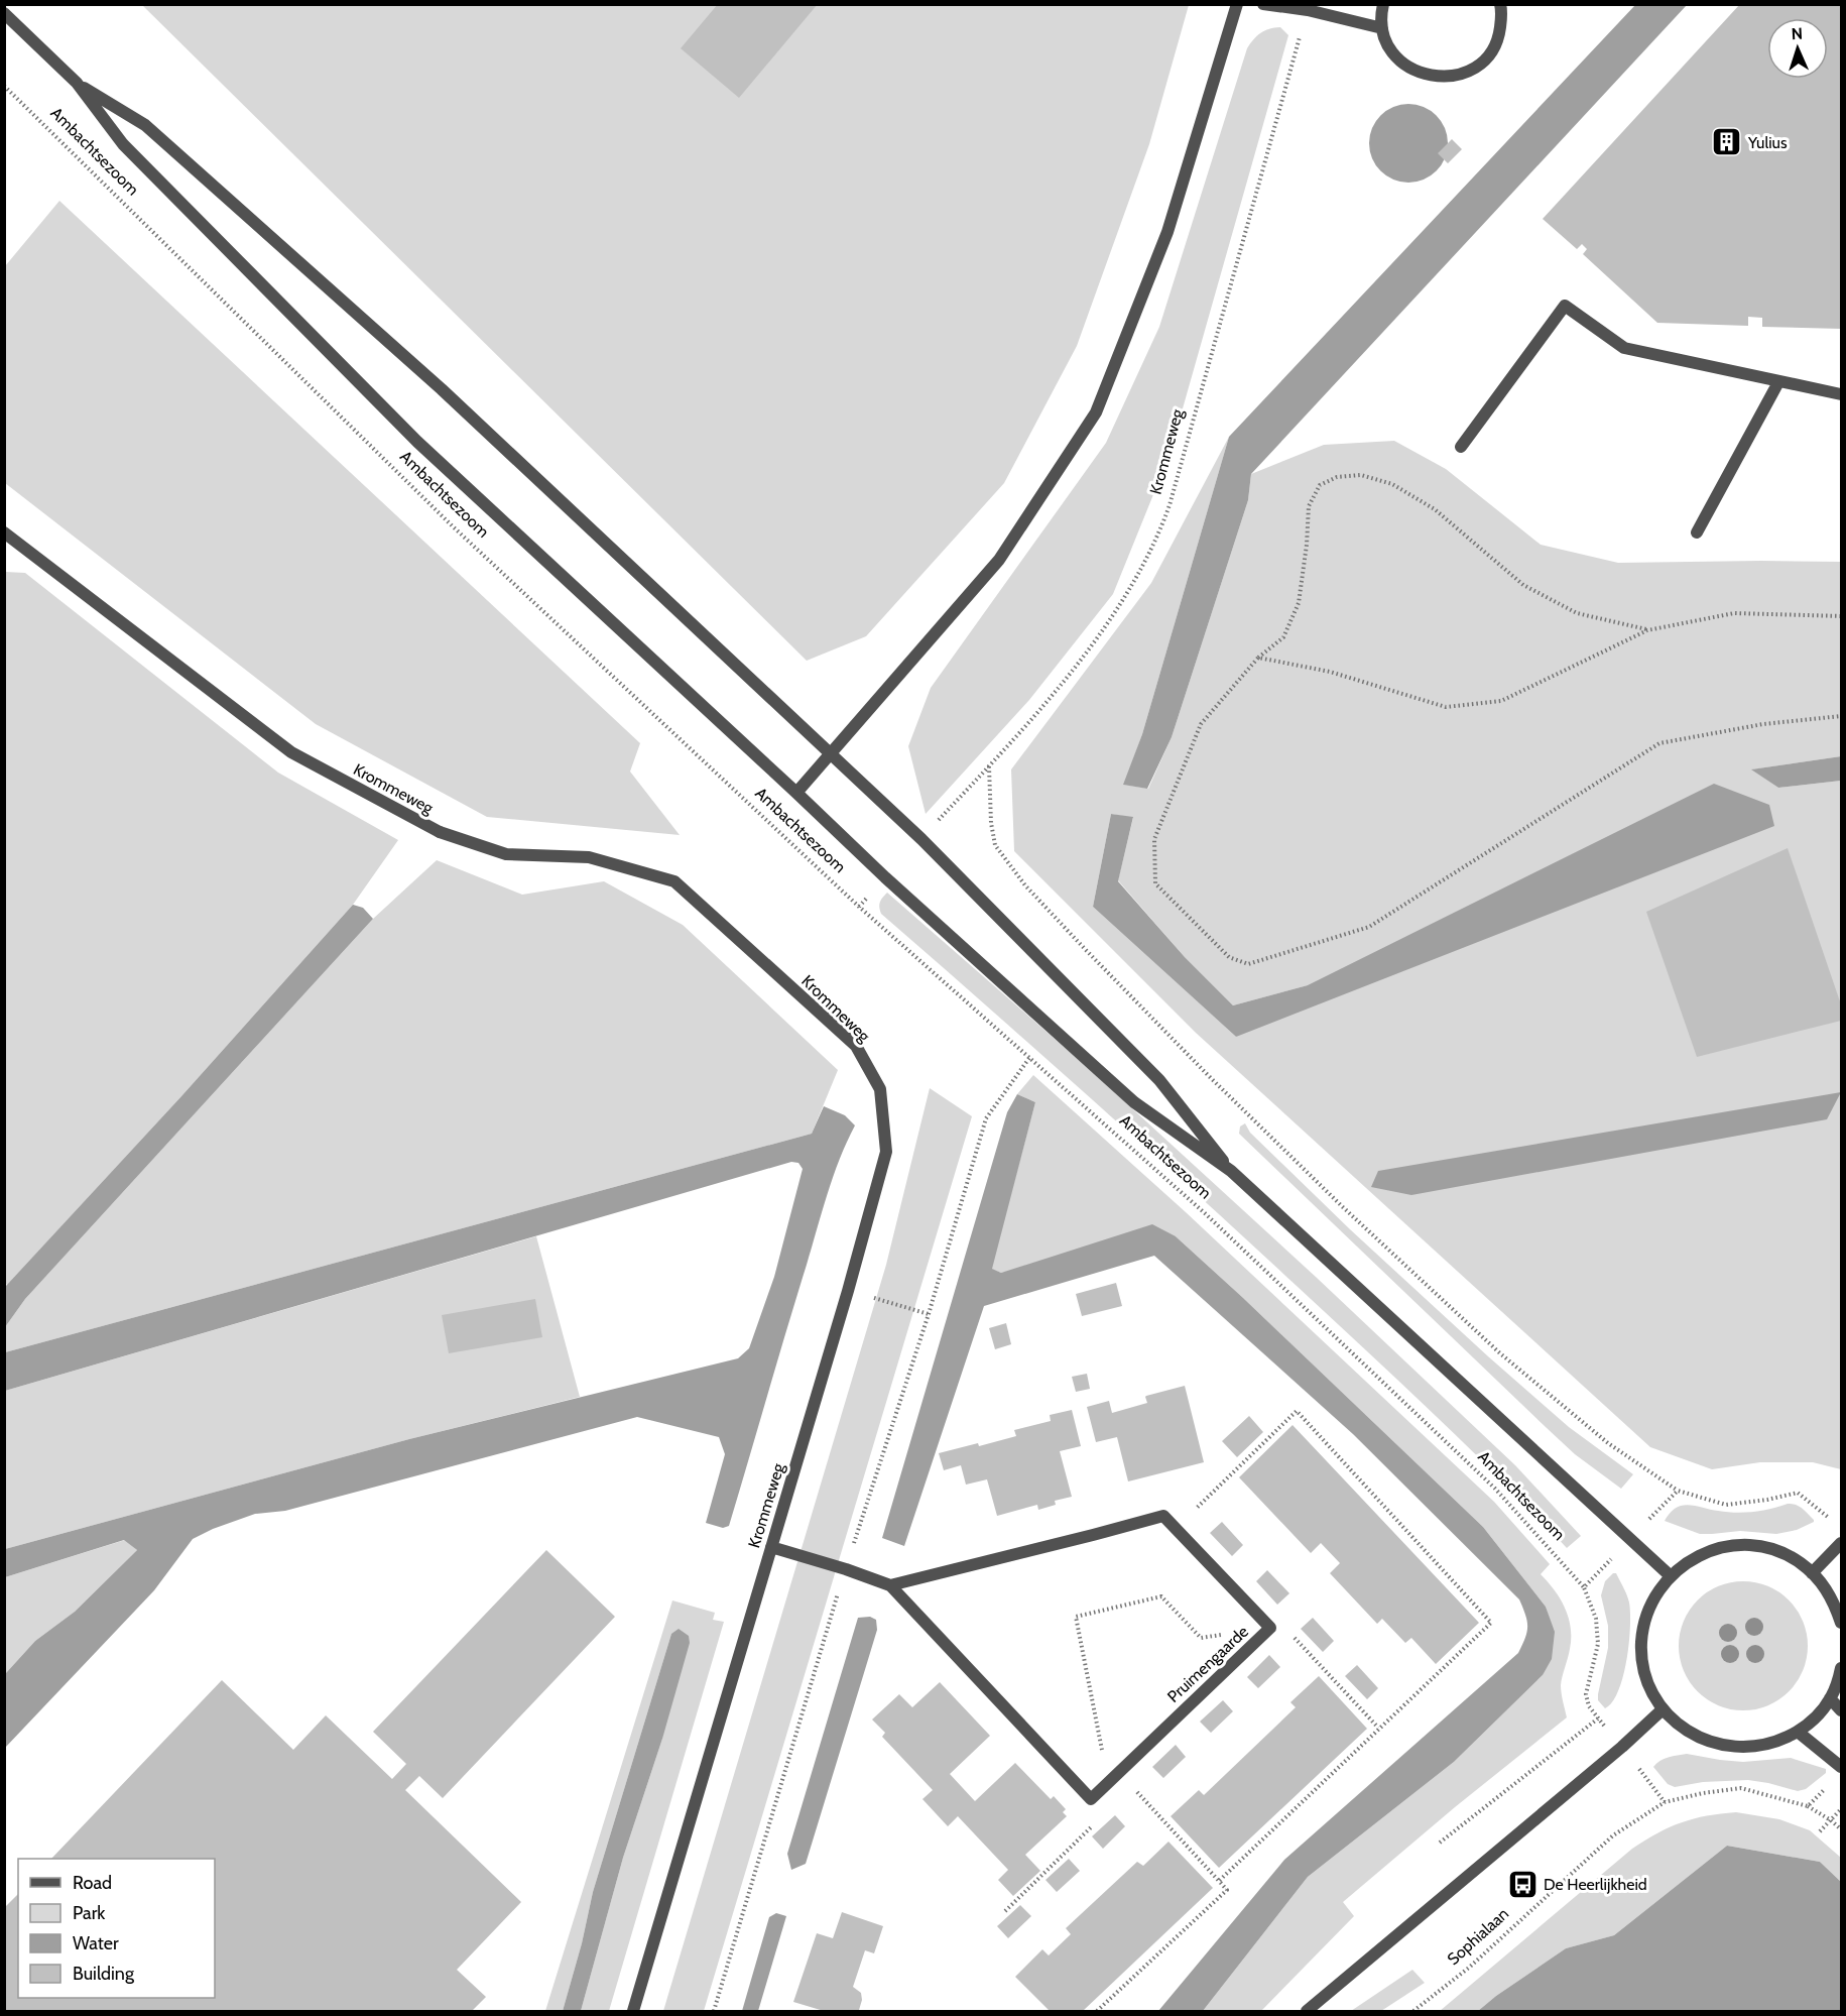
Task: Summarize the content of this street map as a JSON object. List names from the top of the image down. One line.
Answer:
{"streets":{"street":["Ambachtsezoom","Krommeweg","Pruimengaarde"],"path":["Sophialaan"]},"crossings":[["Ambachtsezoom","Krommeweg"],["Krommeweg","Pruimengaarde"]],"places":{"building":["Yulius"],"bus stop":["De Heerlijkheid"]},"legend":["Road","Park","Water","Building"],"north":"top"}
